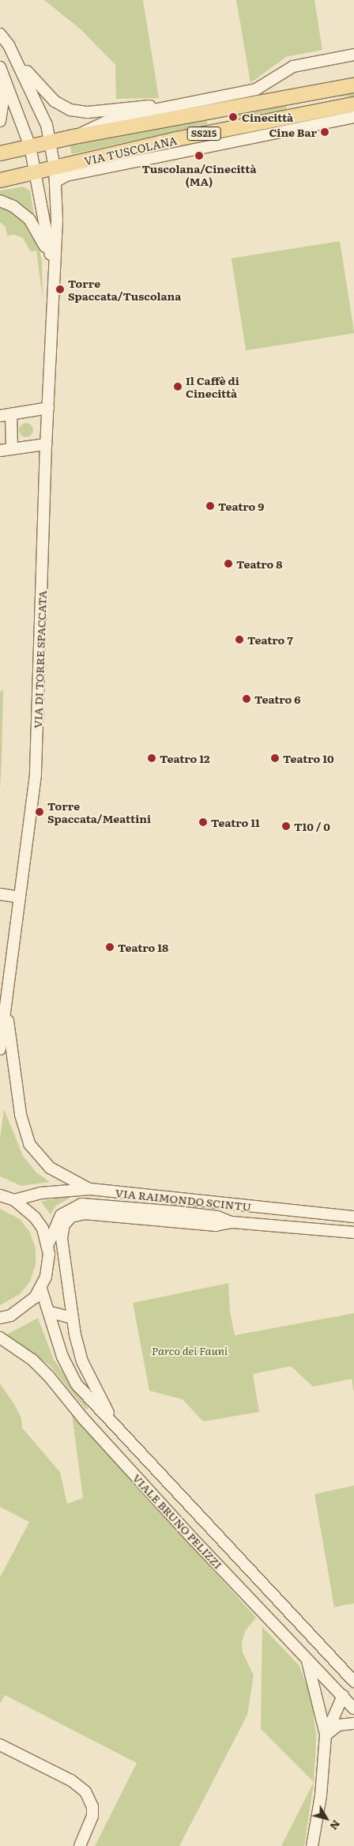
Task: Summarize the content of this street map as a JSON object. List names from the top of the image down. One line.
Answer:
{"streets":{"main road":["SS215","VIA TUSCOLANA"],"street":["VIA DI TORRE SPACCATA","VIA RAIMONDO SCINTU","VIALE BRUNO PELIZZI"]},"crossings":[["VIA TUSCOLANA","VIA DI TORRE SPACCATA"],["VIA RAIMONDO SCINTU","VIALE BRUNO PELIZZI"]],"parks":["Parco dei Fauni"],"places":["Cinecittà","Cine Bar","Tuscolana/Cinecittà (MA)","Torre Spaccata/Tuscolana","Il Caffè di Cinecittà","Teatro 9","Teatro 8","Teatro 7","Teatro 6","Teatro 12","Teatro 10","Torre Spaccata/Meattini","Teatro 11","T10 / 0","Teatro 18"],"north":"bottom right"}
